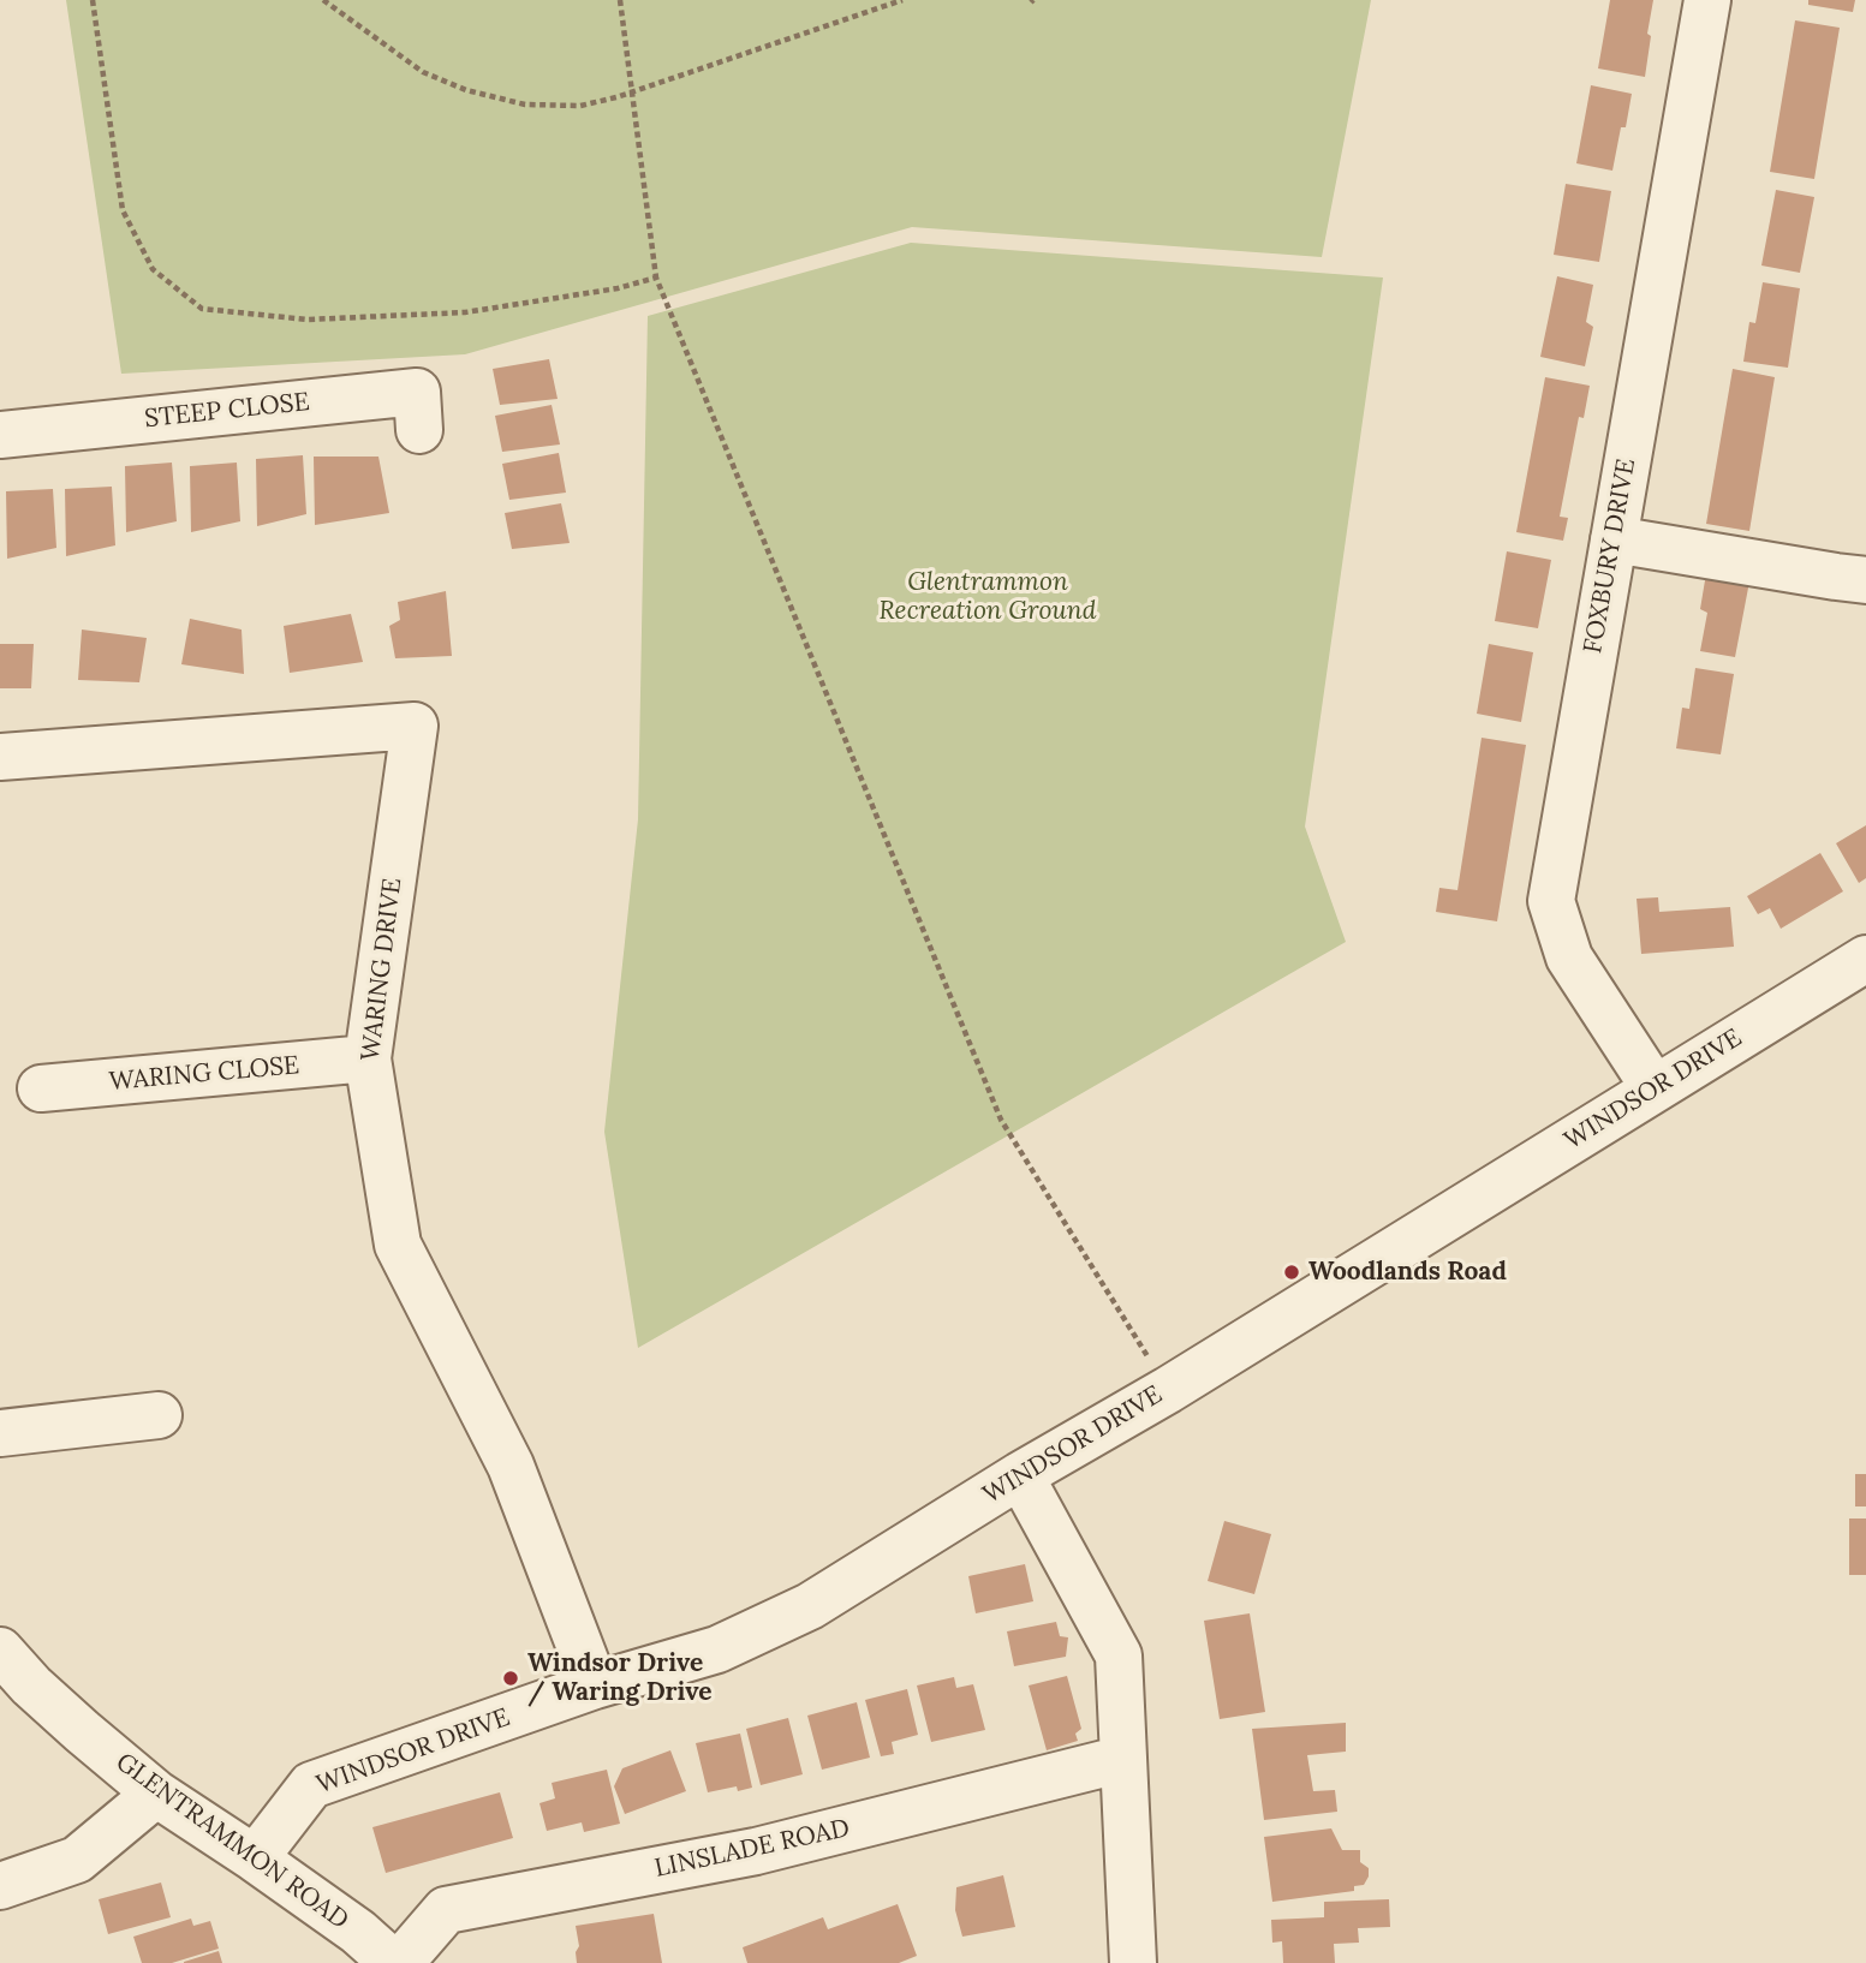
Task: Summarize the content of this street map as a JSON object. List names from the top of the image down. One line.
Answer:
{"streets":{"street":["STEEP CLOSE","FOXBURY DRIVE","WARING DRIVE","WARING CLOSE","WINDSOR DRIVE","GLENTRAMMON ROAD","LINSLADE ROAD"]},"crossings":[["FOXBURY DRIVE","WINDSOR DRIVE"],["WARING DRIVE","WARING CLOSE"],["WARING DRIVE","WINDSOR DRIVE"],["WINDSOR DRIVE","GLENTRAMMON ROAD"]],"parks":["Glentrammon Recreation Ground"],"places":["Woodlands Road","Windsor Drive / Waring Drive"]}
